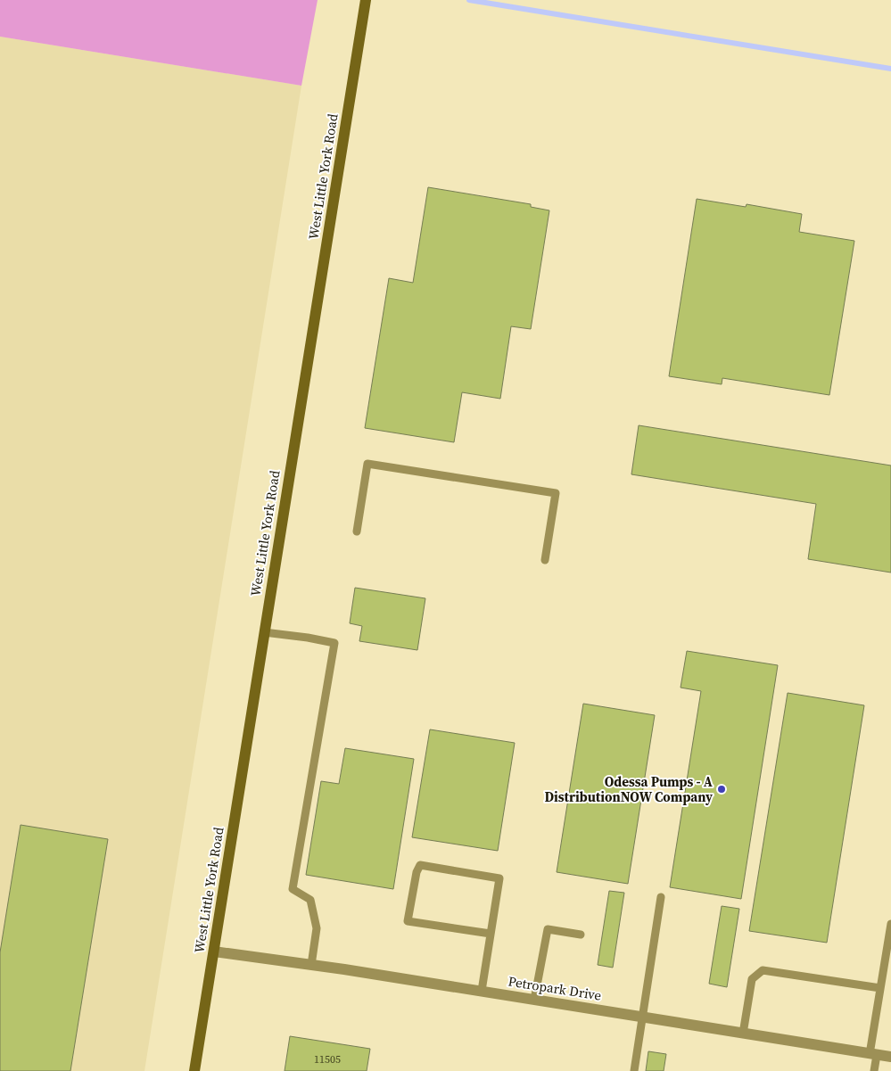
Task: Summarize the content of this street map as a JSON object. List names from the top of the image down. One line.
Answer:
{"streets":{"main road":["West Little York Road"],"street":["Petropark Drive"]},"crossings":[["West Little York Road","Petropark Drive"]],"places":["Odessa Pumps - A DistributionNOW Company"],"house_numbers":["11505"]}
